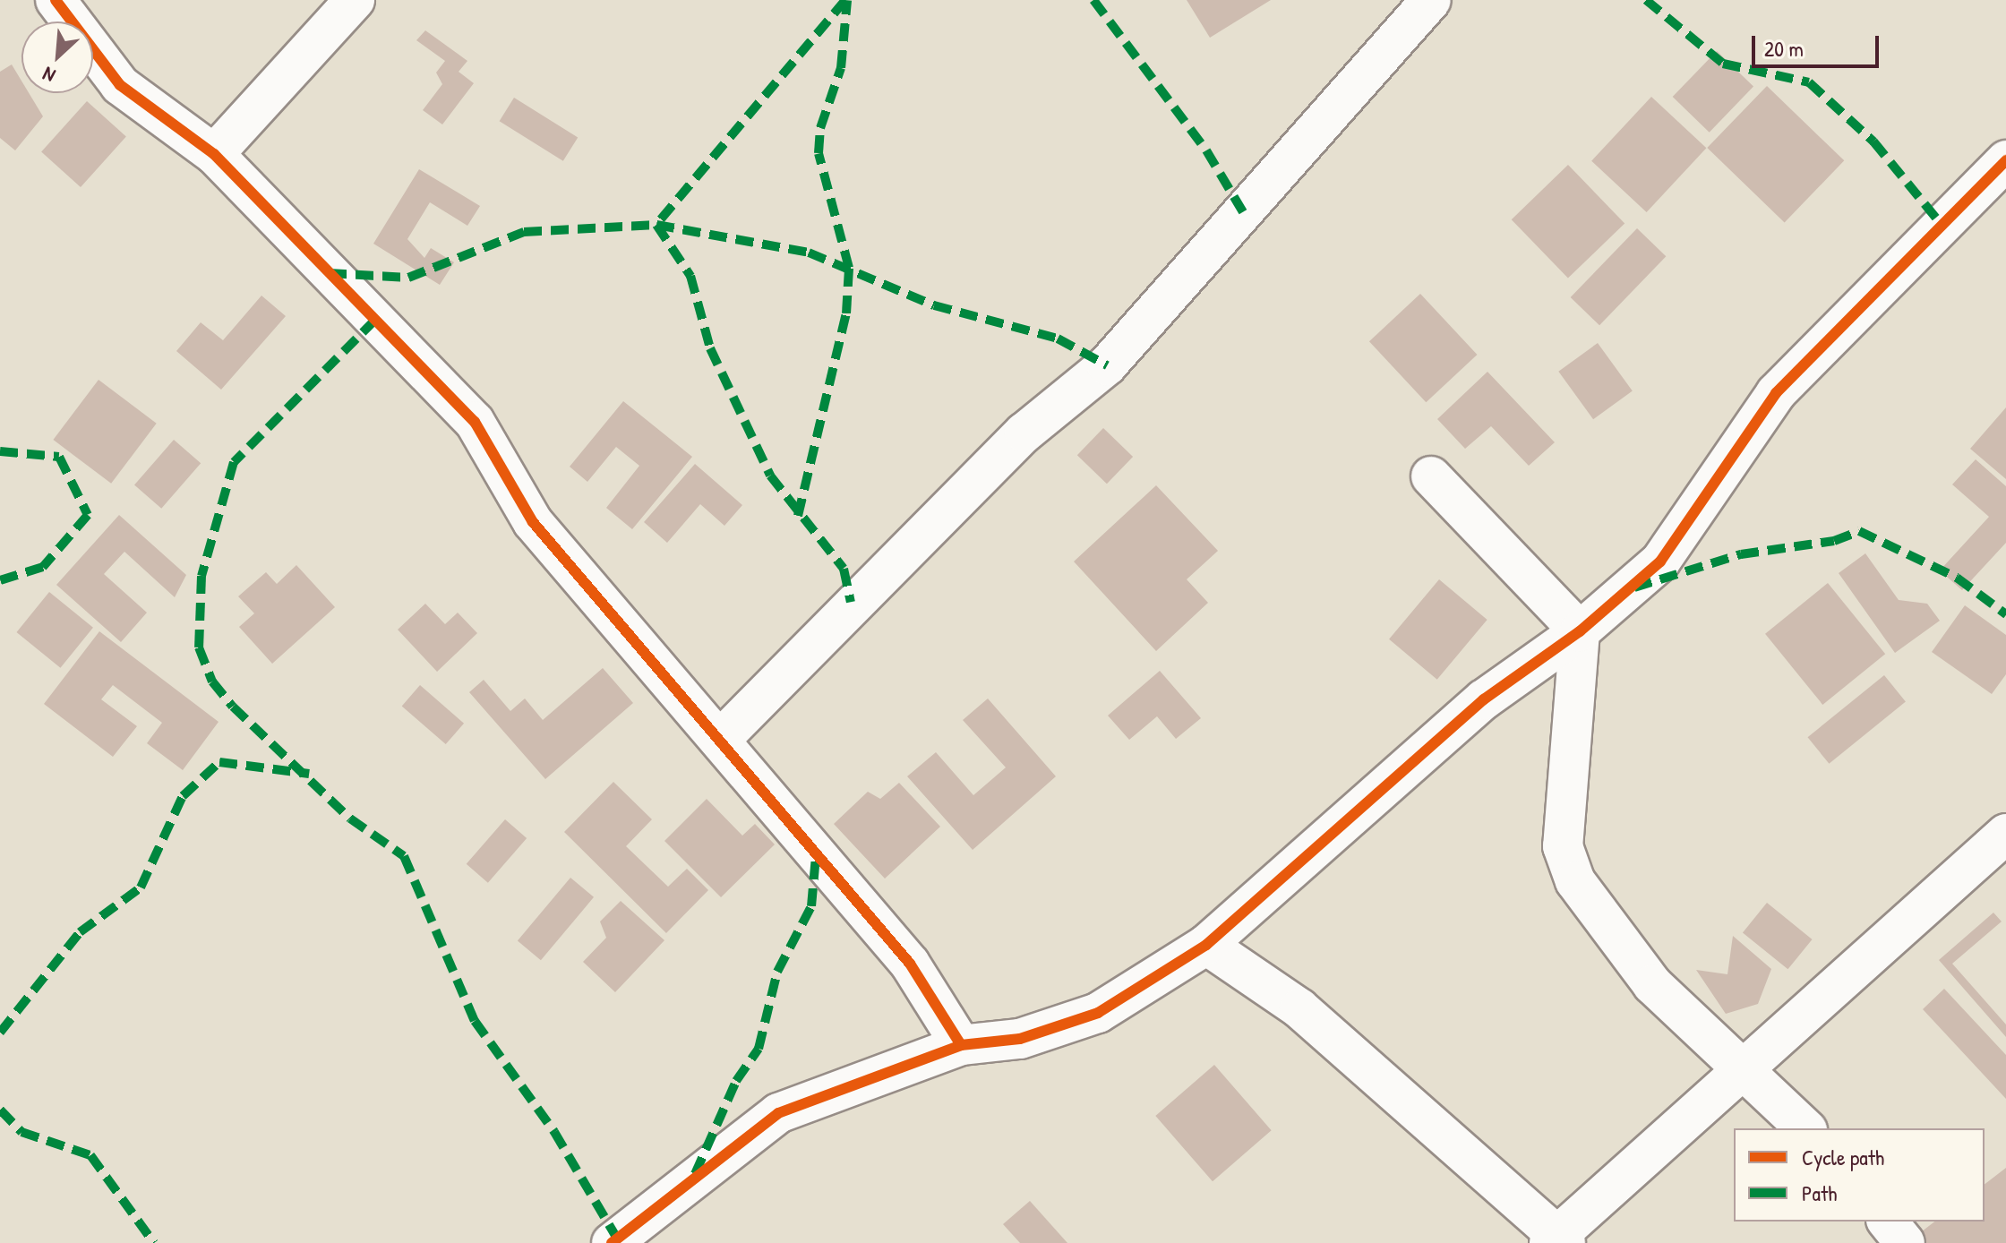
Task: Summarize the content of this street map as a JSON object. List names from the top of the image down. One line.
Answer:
{"legend":["Cycle path","Path"],"scale_bar":"20 m","north":"bottom left"}
